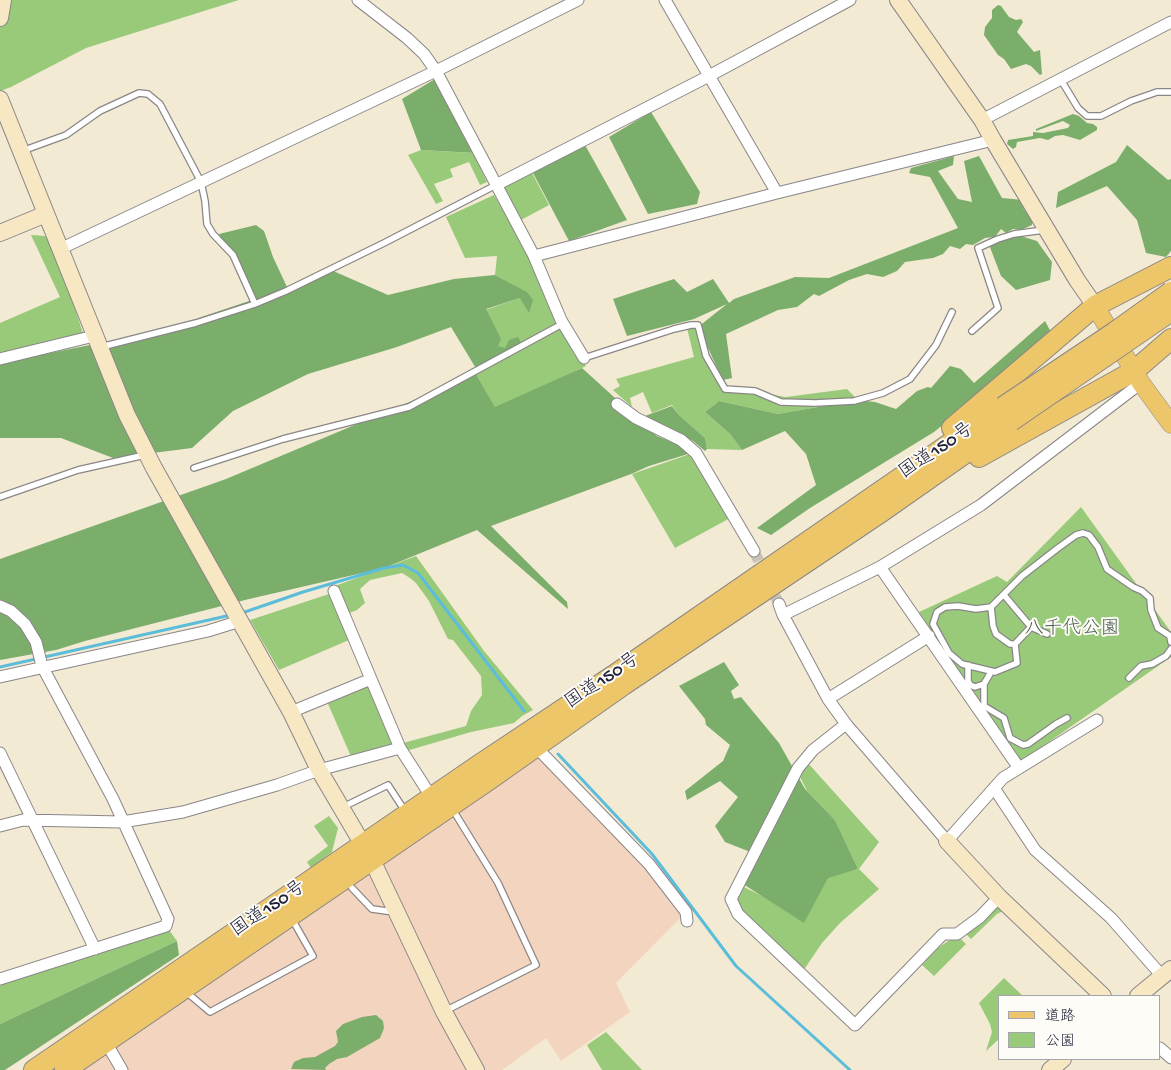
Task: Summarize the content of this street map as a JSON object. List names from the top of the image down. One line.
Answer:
{"streets":{"highway":["国道150号"]},"parks":["八千代公園"],"legend":["道路","公園"]}
